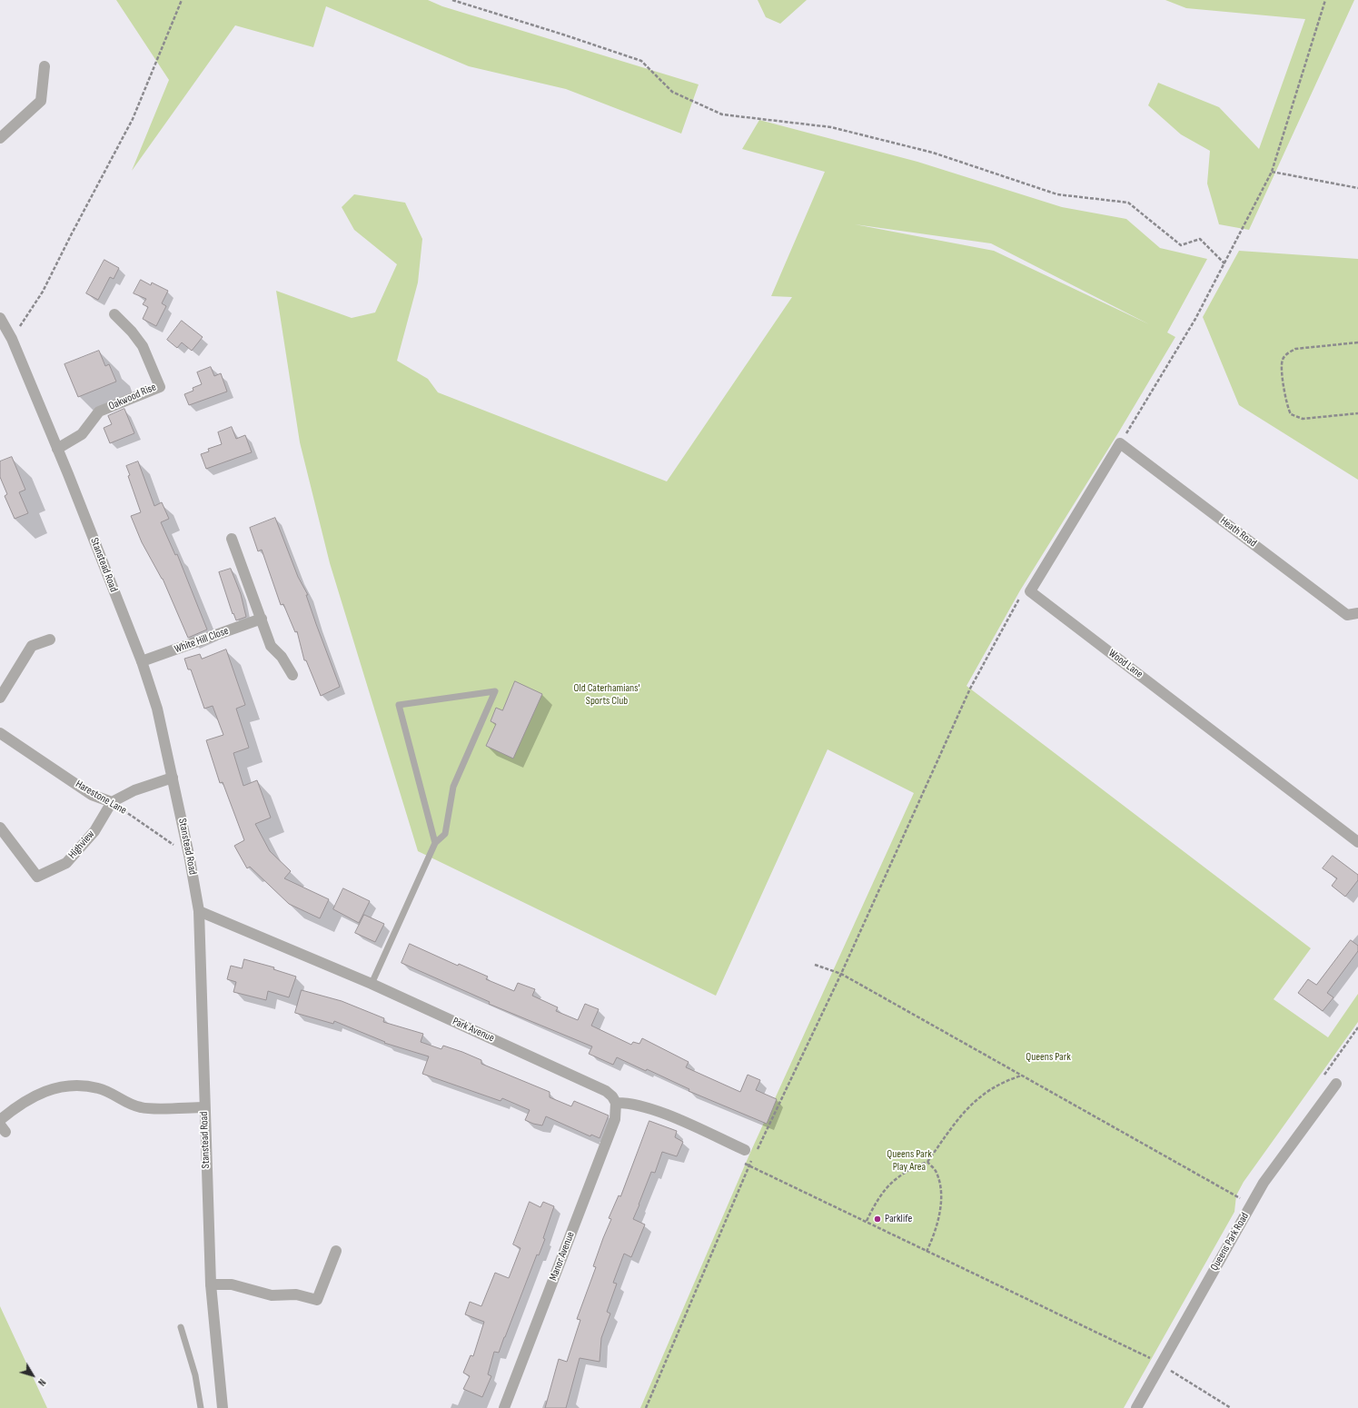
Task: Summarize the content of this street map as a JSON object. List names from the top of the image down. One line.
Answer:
{"streets":{"street":["Oakwood Rise","Heath Road","Stanstead Road","White Hill Close","Wood Lane","Harestone Lane","Highview","Park Avenue","Queens Park Road","Manor Avenue"]},"crossings":[["Oakwood Rise","Stanstead Road"],["Stanstead Road","White Hill Close"],["Stanstead Road","Park Avenue"],["Harestone Lane","Highview"],["Park Avenue","Manor Avenue"]],"parks":["Old Caterhamians' Sports Club","Queens Park","Queens Park Play Area"],"places":["Parklife"],"north":"bottom right"}
